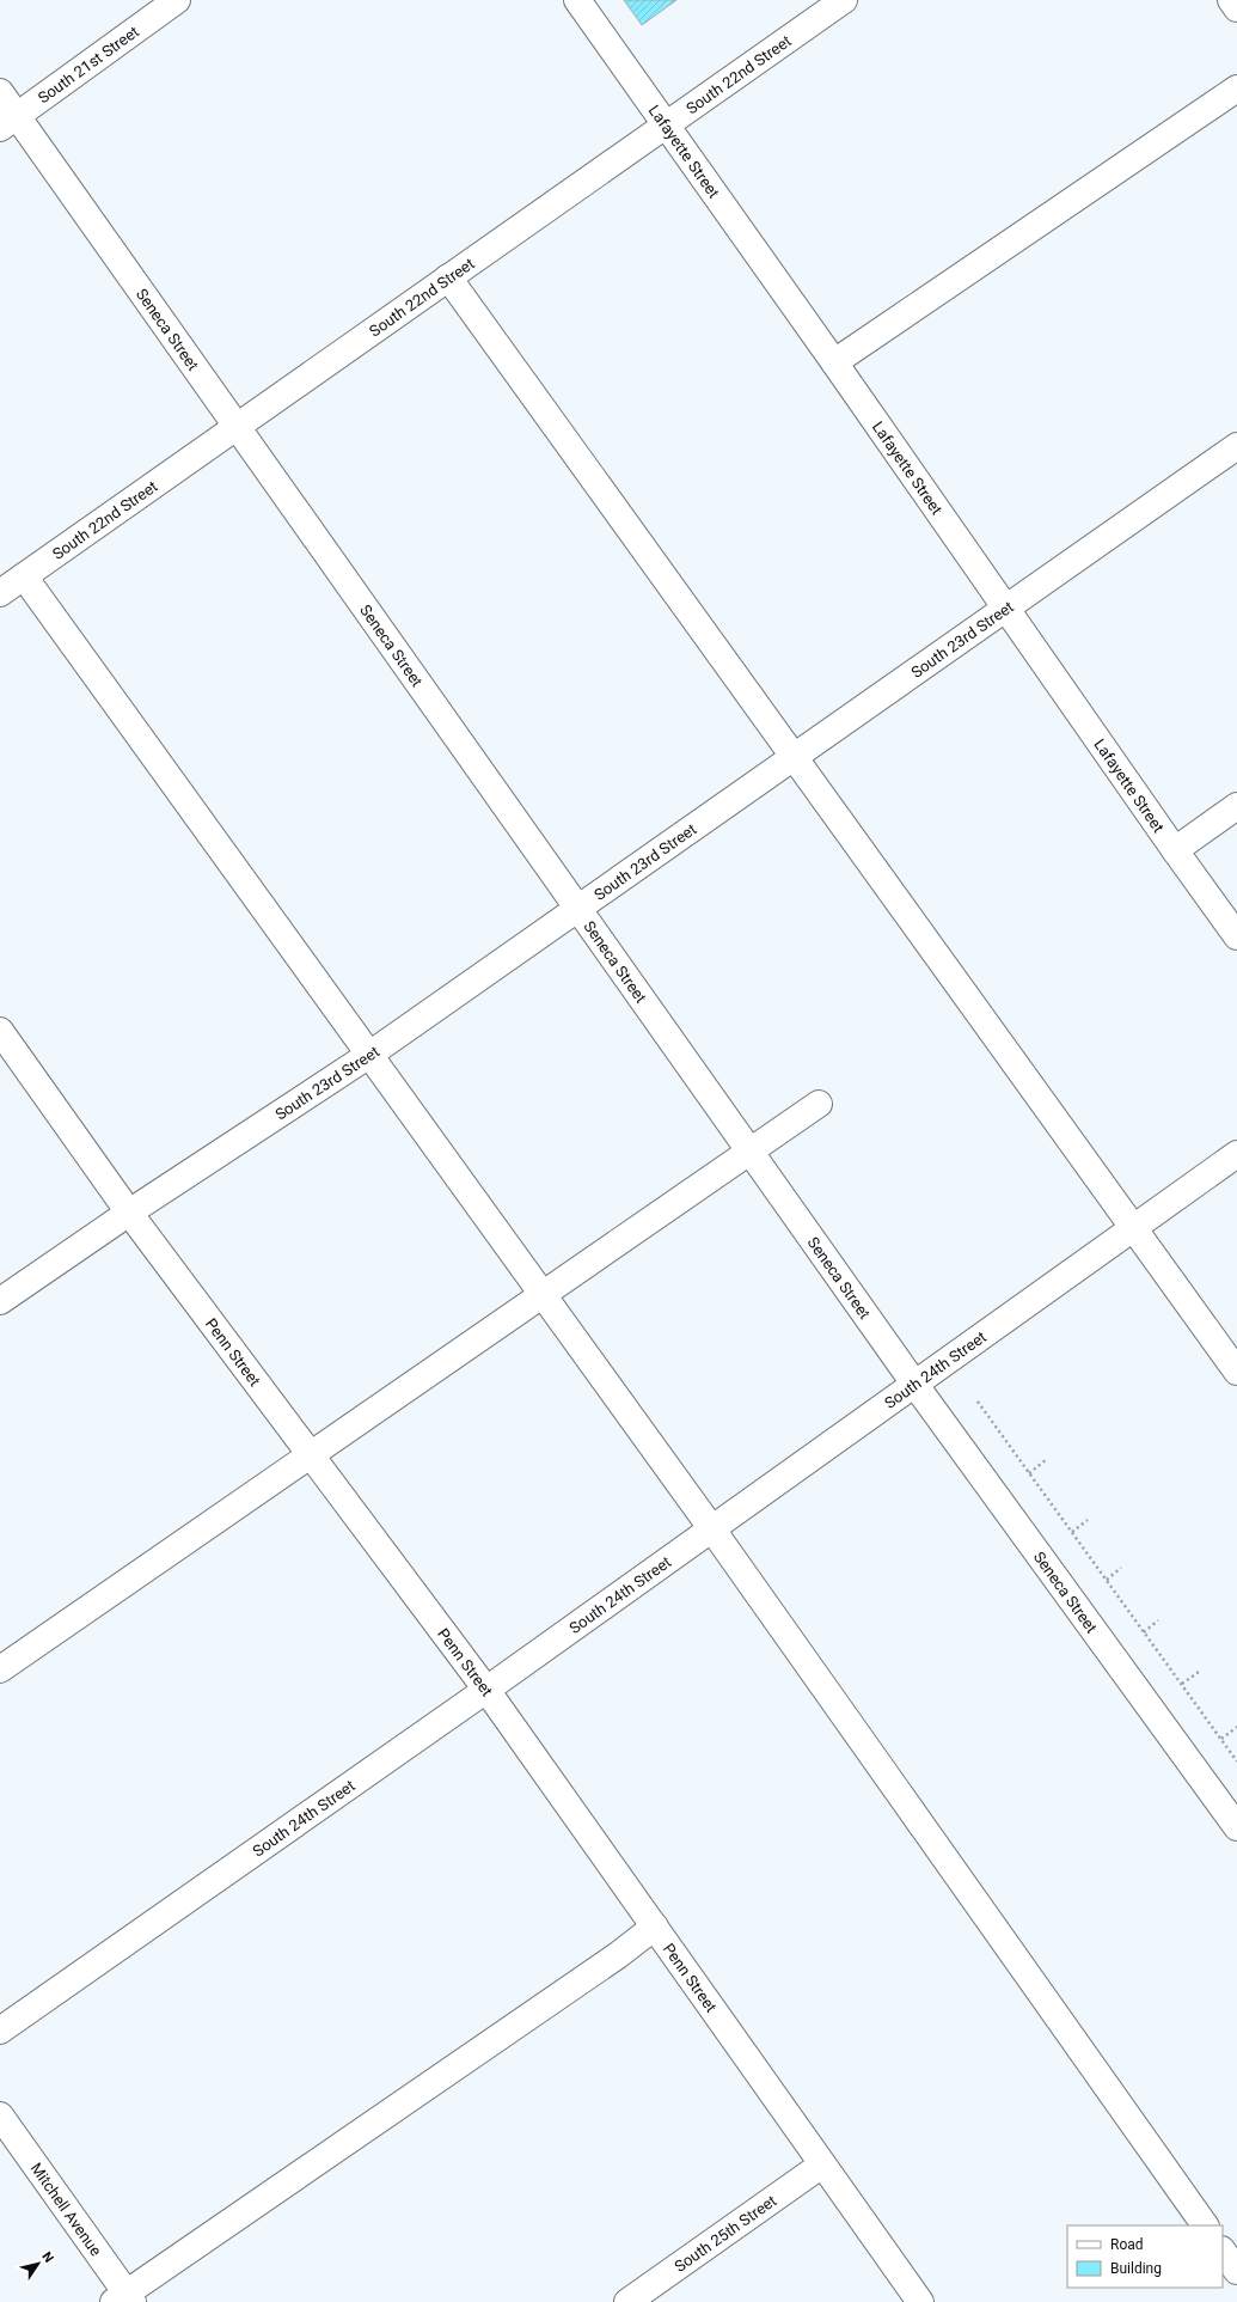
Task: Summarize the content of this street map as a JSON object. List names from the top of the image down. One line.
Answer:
{"streets":{"street":["South 21st Street","South 22nd Street","Lafayette Street","Seneca Street","South 23rd Street","Penn Street","South 24th Street","Mitchell Avenue","South 25th Street"]},"crossings":[["South 21st Street","Seneca Street"],["South 22nd Street","Lafayette Street"],["South 22nd Street","Seneca Street"],["Lafayette Street","South 23rd Street"],["Seneca Street","South 23rd Street"],["Seneca Street","South 24th Street"],["South 23rd Street","Penn Street"],["Penn Street","South 24th Street"],["Penn Street","South 25th Street"]],"legend":["Road","Building"],"north":"top right"}
